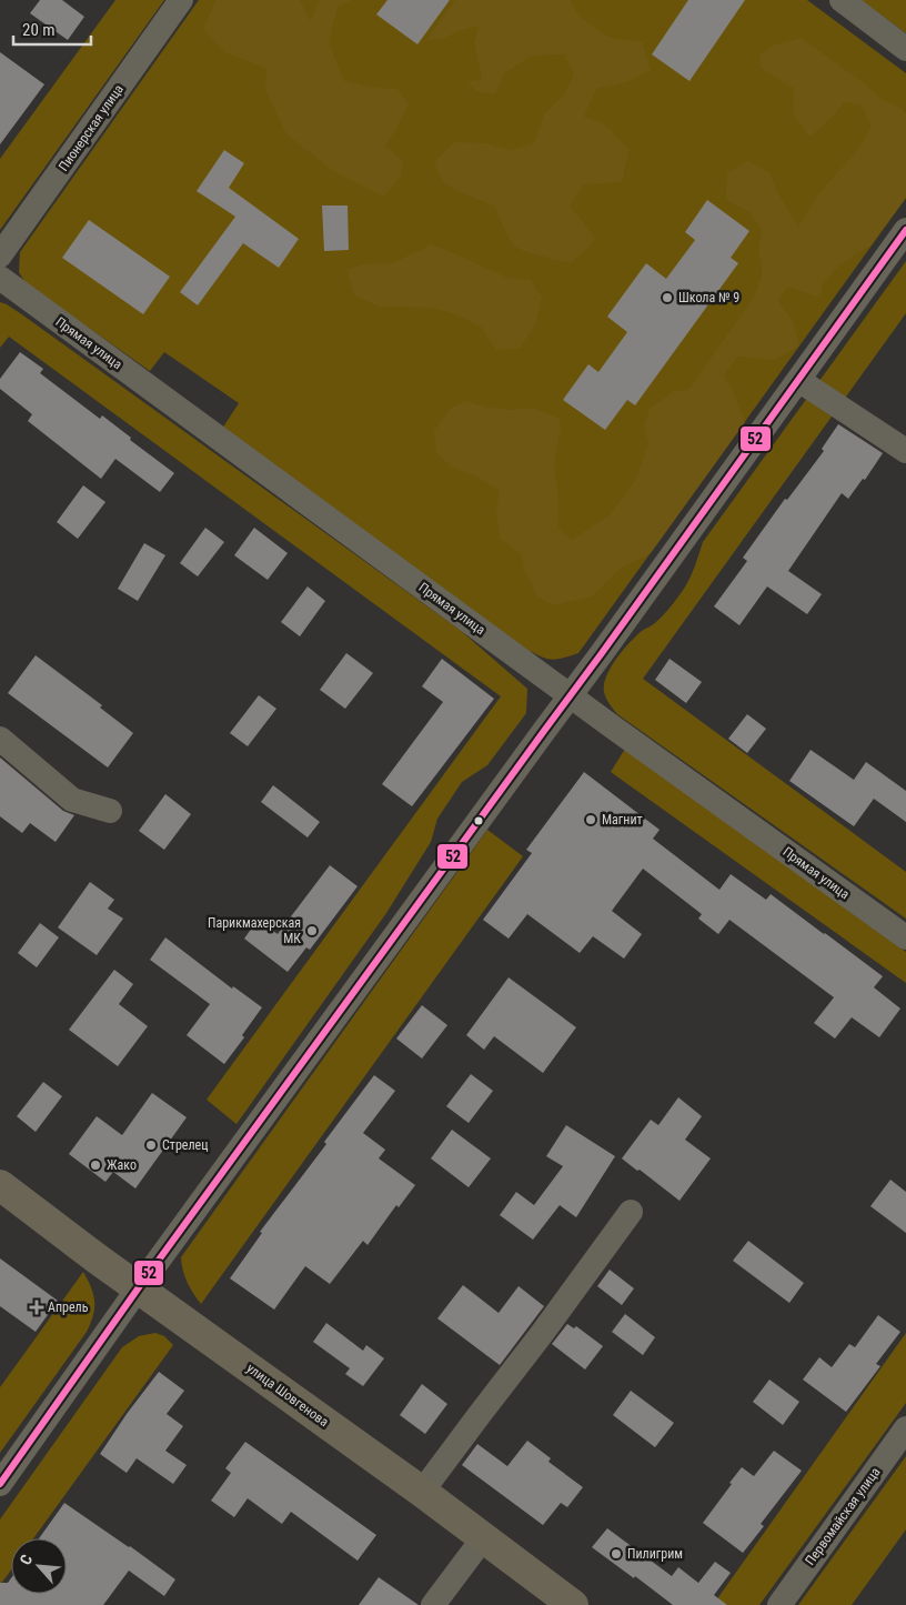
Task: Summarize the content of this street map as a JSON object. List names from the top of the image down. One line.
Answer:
{"streets":{"main road":["улица Шовгенова"],"street":["Пионерская улица","Прямая улица","Первомайская улица"]},"places":{"other":["Школа № 9","Магнит","Парикмахерская МК","Стрелец","Жако","Пилигрим"],"health":["Апрель"]},"lines":["transit line 52"],"scale_bar":"20 m","north":"top left"}
